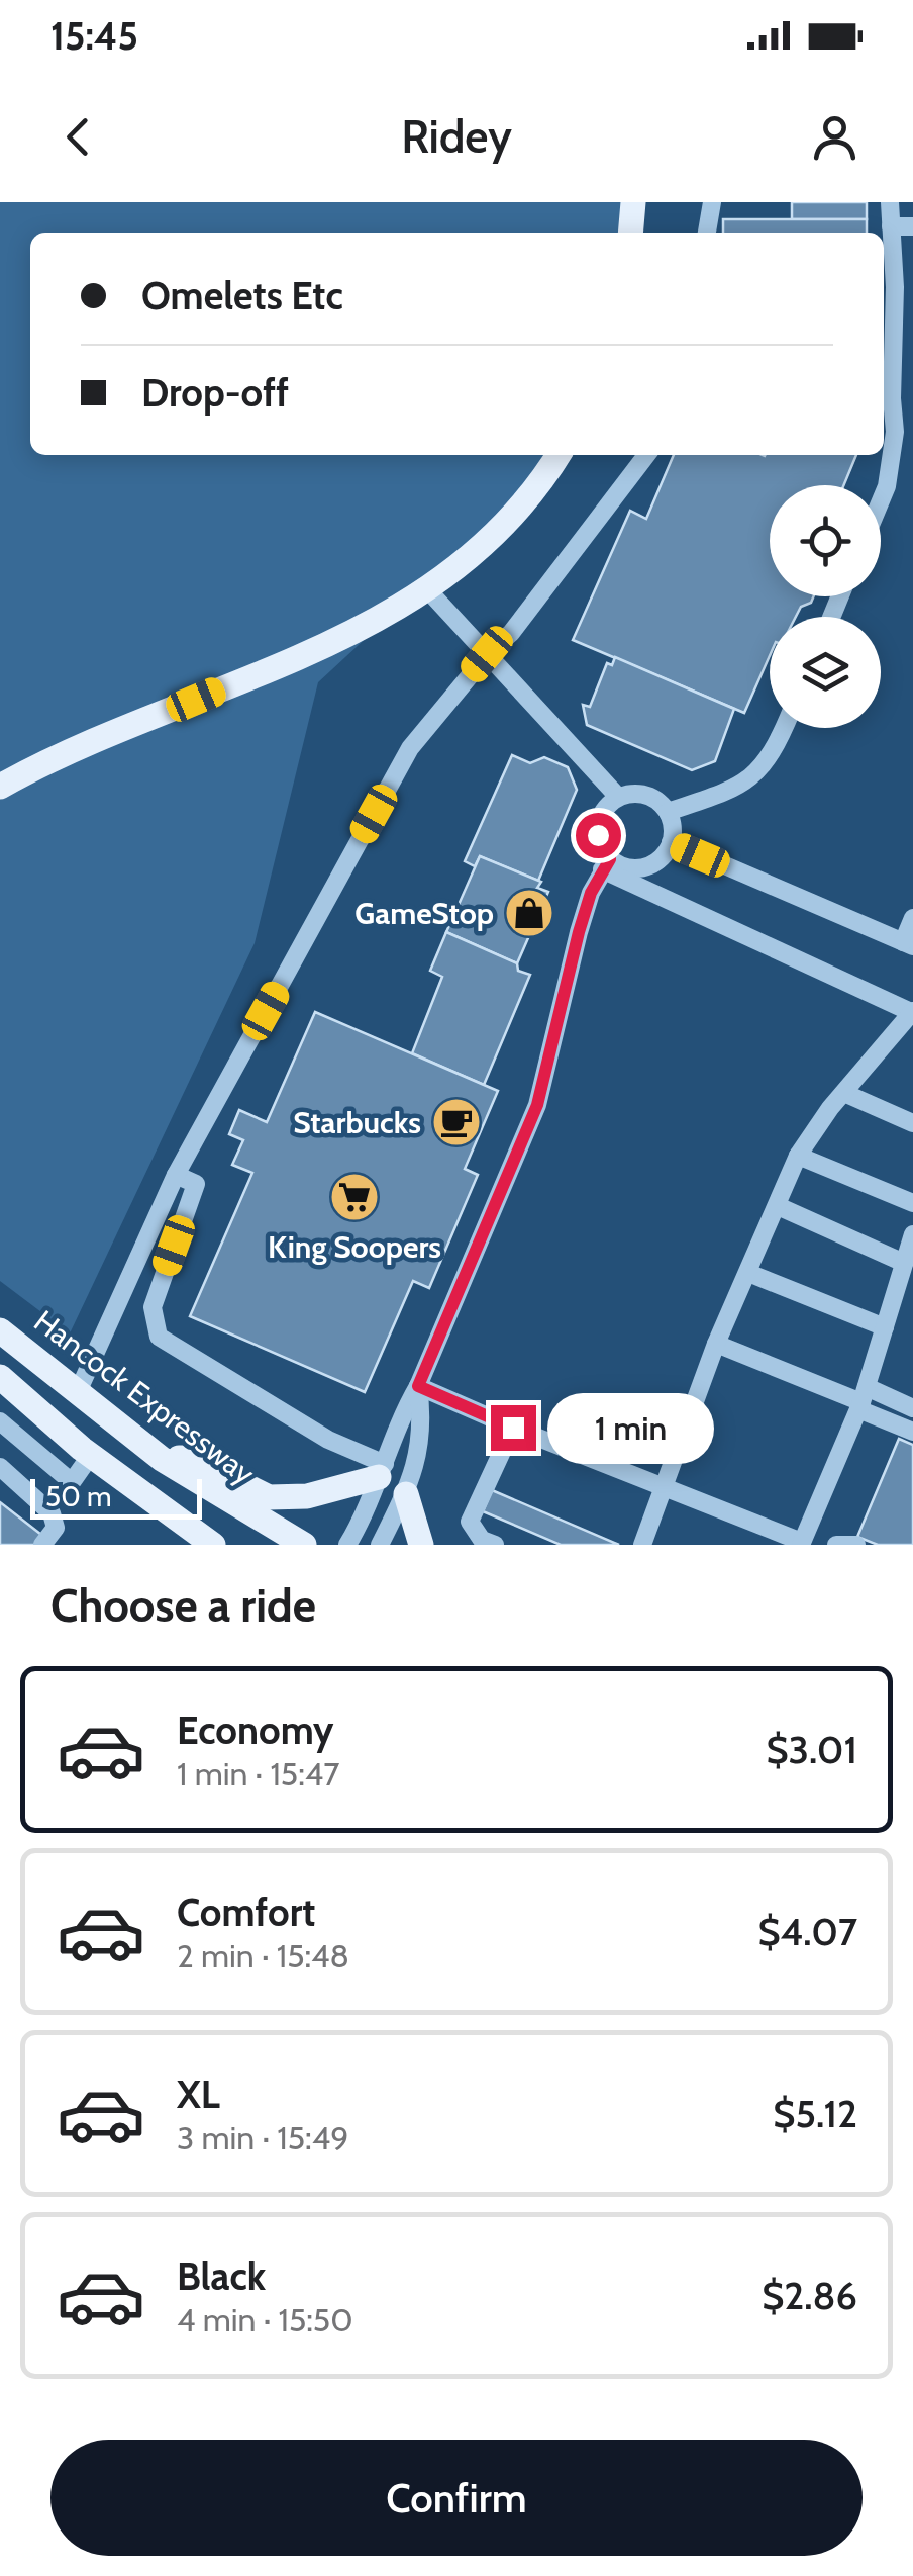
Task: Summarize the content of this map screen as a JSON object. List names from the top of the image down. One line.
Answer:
{"streets":{"main road":["Hancock Expressway"]},"places":{"shop":["GameStop"],"cafe":["Starbucks"],"supermarket":["King Soopers"]},"scale_bar":"50 m","page":{"status":"15:45","header":"Ridey","banner":["Omelets Etc","Drop-off"],"bubble":"1 min","scale":"50 m","heading":"Choose a ride","list":[{"name":"Economy","note":"1 min · 15:47","value":"$3.01"},{"name":"Comfort","note":"2 min · 15:48","value":"$4.07"},{"name":"XL","note":"3 min · 15:49","value":"$5.12"},{"name":"Black","note":"4 min · 15:50","value":"$2.86"}],"buttons":"Confirm"}}
